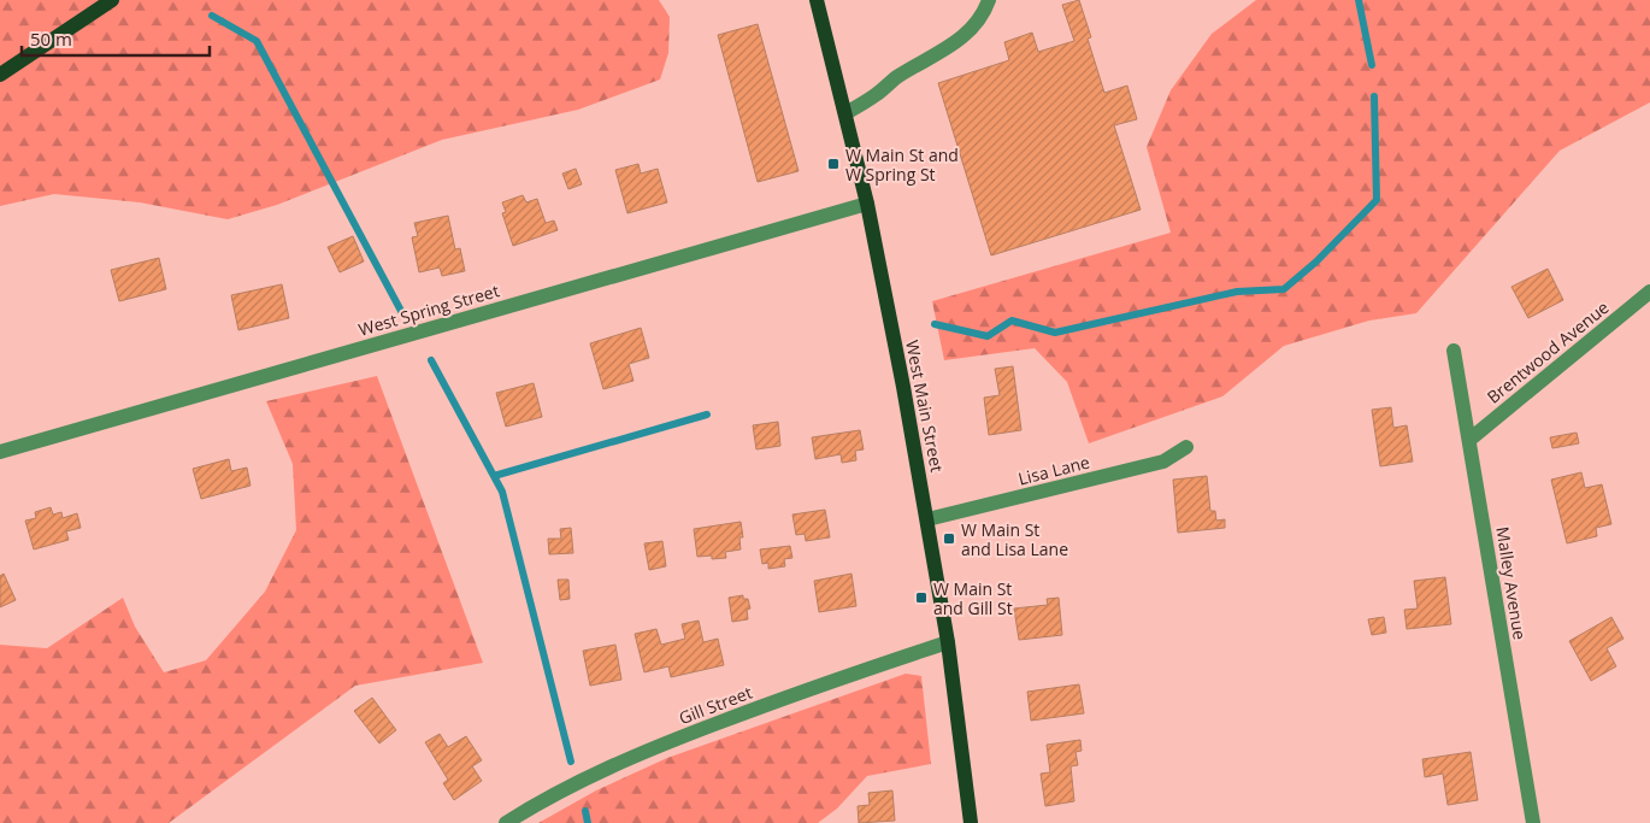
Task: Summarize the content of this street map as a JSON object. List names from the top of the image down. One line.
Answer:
{"streets":{"main road":["West Main Street"],"street":["West Spring Street","Brentwood Avenue","Lisa Lane","Malley Avenue","Gill Street"]},"crossings":[["West Spring Street","West Main Street"],["Brentwood Avenue","Malley Avenue"],["West Main Street","Lisa Lane"],["West Main Street","Gill Street"]],"places":{"transit":["W Main St and W Spring St","W Main St and Lisa Lane","W Main St and Gill St"]},"scale_bar":"50 m"}
